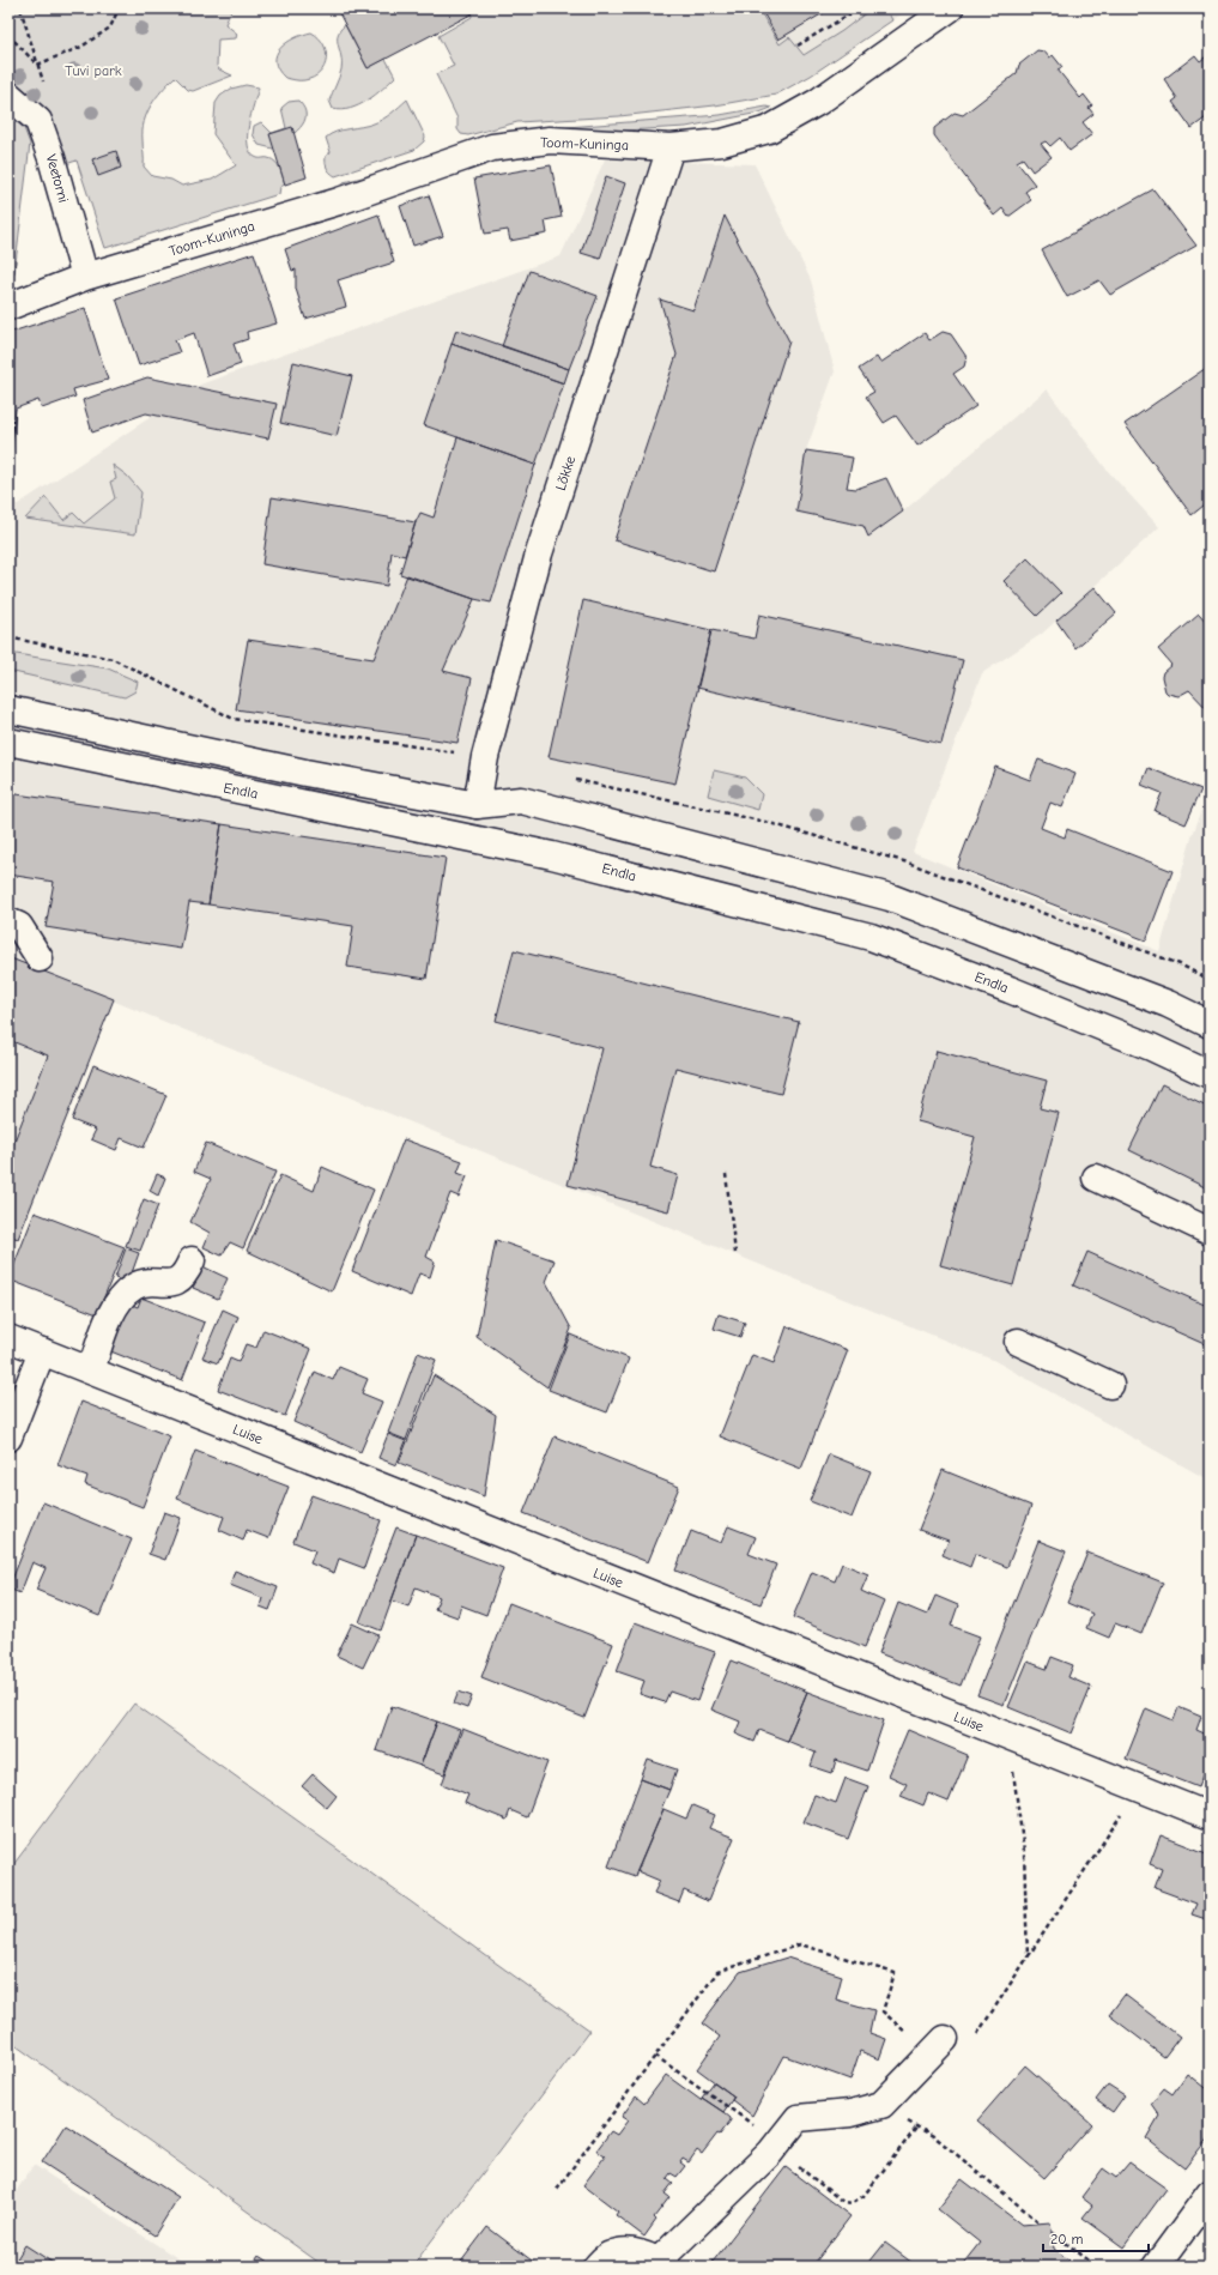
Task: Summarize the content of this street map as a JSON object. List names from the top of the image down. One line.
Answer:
{"streets":{"main road":["Toom-Kuninga","Veetorni","Lõkke","Endla","Luise"]},"crossings":[["Toom-Kuninga","Veetorni"],["Toom-Kuninga","Lõkke"]],"parks":["Tuvi park"],"scale_bar":"20 m"}
